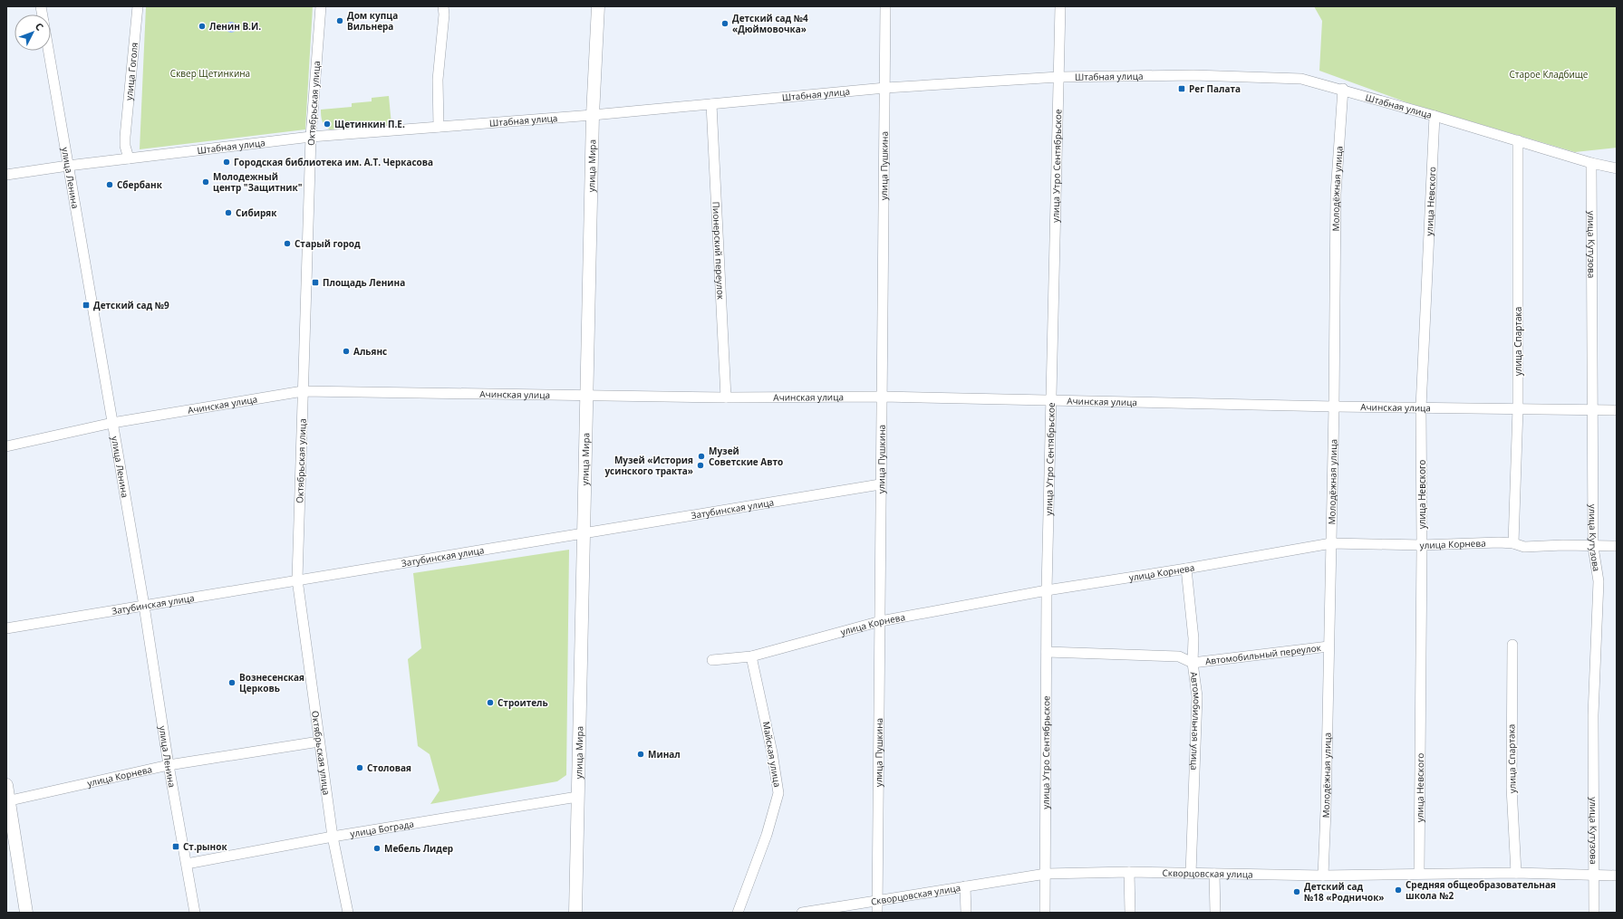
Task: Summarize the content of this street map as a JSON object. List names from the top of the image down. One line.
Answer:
{"streets":{"main road":["улица Мира"],"street":["улица Гоголя","Штабная улица","Октябрьская улица","улица Пушкина","улица Утро Сентябрьское","улица Ленина","Молодёжная улица","улица Невского","улица Кутузова","Пионерский переулок","улица Спартака","Ачинская улица","Затубинская улица","улица Корнева","Автомобильный переулок","Автомобильная улица","Майская улица","улица Бограда","Скворцовская улица"]},"crossings":[["улица Гоголя","Штабная улица"],["Штабная улица","Октябрьская улица"],["Штабная улица","улица Мира"],["Штабная улица","улица Пушкина"],["Штабная улица","улица Утро Сентябрьское"],["Штабная улица","улица Ленина"],["Штабная улица","Молодёжная улица"],["Штабная улица","улица Невского"],["Штабная улица","улица Кутузова"],["Штабная улица","Пионерский переулок"],["Штабная улица","улица Спартака"],["Октябрьская улица","Ачинская улица"],["Октябрьская улица","Затубинская улица"],["Октябрьская улица","улица Корнева"],["Октябрьская улица","улица Бограда"],["улица Мира","Ачинская улица"],["улица Мира","Затубинская улица"],["улица Мира","улица Бограда"],["улица Пушкина","Ачинская улица"],["улица Пушкина","Затубинская улица"],["улица Пушкина","улица Корнева"],["улица Пушкина","Скворцовская улица"],["улица Утро Сентябрьское","Ачинская улица"],["улица Утро Сентябрьское","улица Корнева"],["улица Утро Сентябрьское","Автомобильный переулок"],["улица Утро Сентябрьское","Скворцовская улица"],["улица Ленина","Ачинская улица"],["улица Ленина","Затубинская улица"],["улица Ленина","улица Корнева"],["улица Ленина","улица Бограда"],["Молодёжная улица","Ачинская улица"],["Молодёжная улица","улица Корнева"],["Молодёжная улица","Автомобильный переулок"],["Молодёжная улица","Скворцовская улица"],["улица Невского","Ачинская улица"],["улица Невского","улица Корнева"],["улица Невского","Скворцовская улица"],["улица Кутузова","Ачинская улица"],["улица Кутузова","улица Корнева"],["улица Кутузова","Скворцовская улица"],["Пионерский переулок","Ачинская улица"],["улица Спартака","Ачинская улица"],["улица Спартака","улица Корнева"],["улица Спартака","Скворцовская улица"],["улица Корнева","Автомобильная улица"],["улица Корнева","Майская улица"],["Автомобильный переулок","Автомобильная улица"],["Автомобильная улица","Скворцовская улица"]],"parks":["Сквер Щетинкина","Старое Кладбище"],"places":{"other":["Дом купца Вильнера","Детский сад №4 «Дюймовочка»","Ленин В.И.","Щетинкин П.Е.","Городская библиотека им. А.Т. Черкасова","Молодежный центр \"Защитник\"","Сбербанк","Сибиряк","Старый город","Альянс","Музей Советские Авто","Музей «История усинского тракта»","Вознесенская Церковь","Строитель","Минал","Столовая","Мебель Лидер","Средняя общеобразовательная школа №2","Детский сад №18 «Родничок»"],"transit":["Рег Палата","Площадь Ленина","Детский сад №9","Ст.рынок"]},"north":"top right"}
